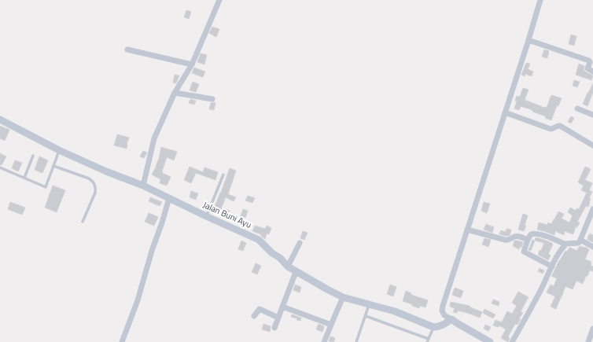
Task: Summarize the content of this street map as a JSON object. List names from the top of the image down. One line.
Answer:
{"streets":{"main road":["Jalan Buni Ayu"]}}
